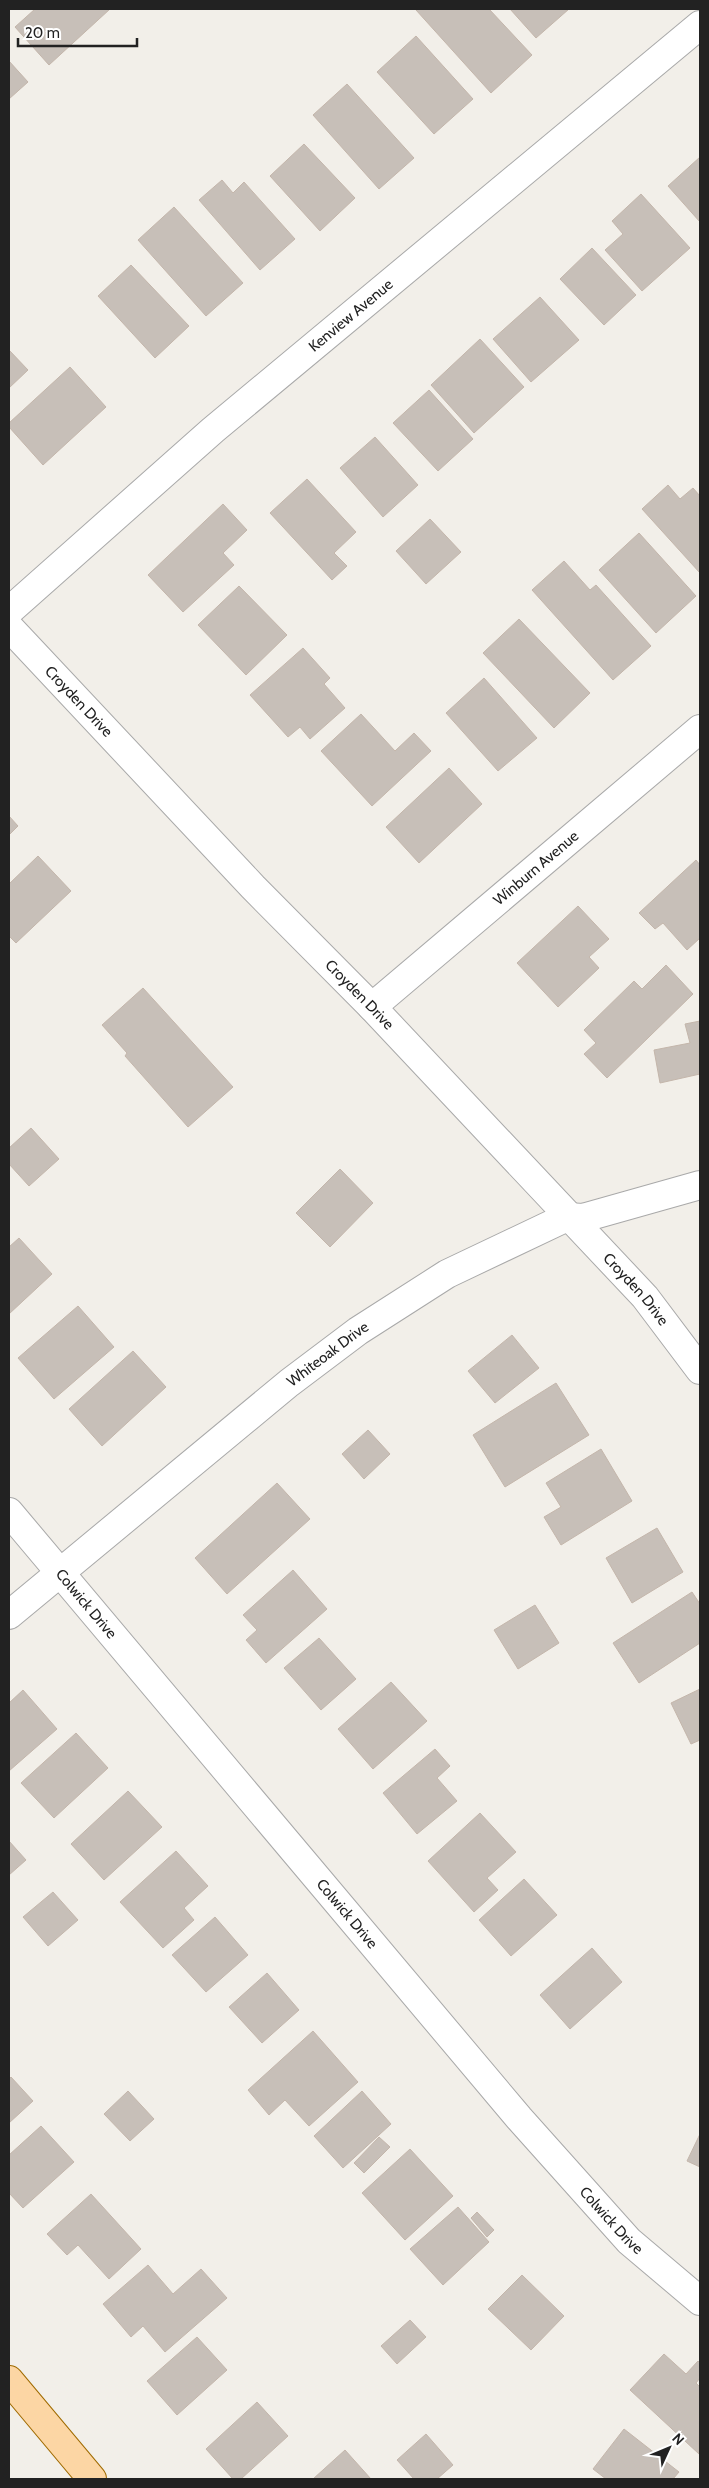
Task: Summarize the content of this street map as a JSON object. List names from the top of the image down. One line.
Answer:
{"streets":{"street":["Kenview Avenue","Croyden Drive","Winburn Avenue","Whiteoak Drive","Colwick Drive"]},"crossings":[["Croyden Drive","Winburn Avenue"],["Croyden Drive","Whiteoak Drive"],["Whiteoak Drive","Colwick Drive"]],"scale_bar":"20 m","north":"top right"}
